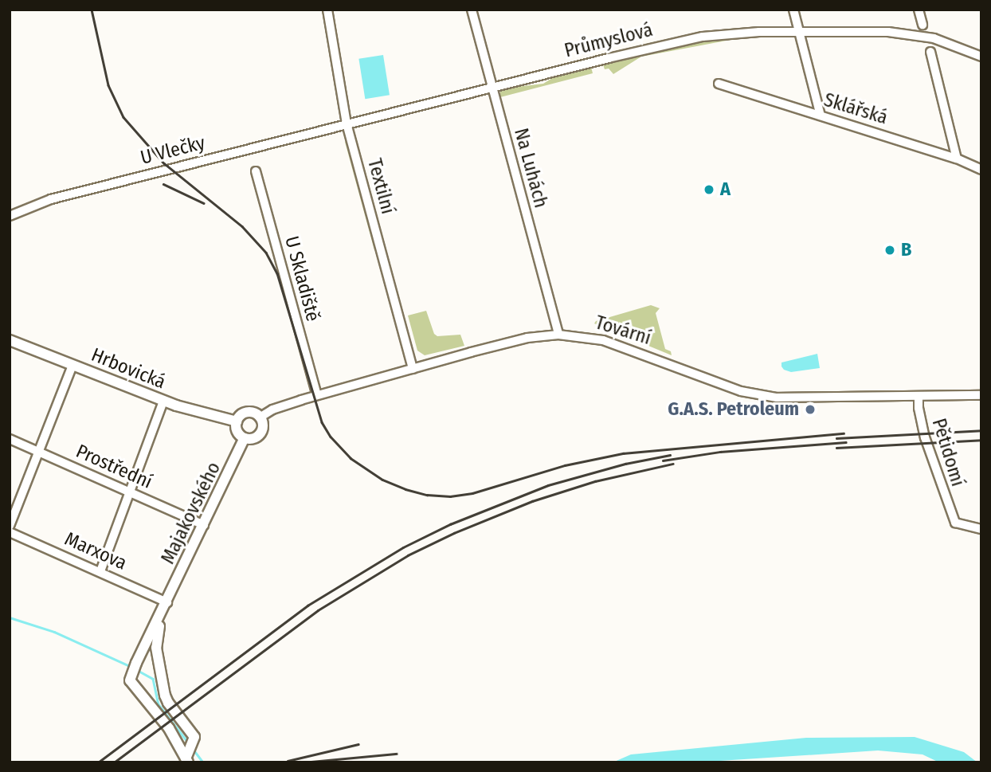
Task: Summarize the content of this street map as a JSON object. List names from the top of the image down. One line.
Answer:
{"streets":{"main road":["Hrbovická","Majakovského"],"street":["Průmyslová","Sklářská","U Vlečky","Na Luhách","Textilní","U Skladiště","Tovární","Pětidomí","Prostřední","Marxova"]},"crossings":[["Průmyslová","U Vlečky"],["Průmyslová","Na Luhách"],["Průmyslová","Textilní"],["U Vlečky","Textilní"],["Na Luhách","Tovární"],["Textilní","Tovární"],["U Skladiště","Tovární"],["Tovární","Hrbovická"],["Tovární","Pětidomí"],["Tovární","Majakovského"],["Hrbovická","Majakovského"],["Prostřední","Majakovského"],["Majakovského","Marxova"]],"places":["A","B","G.A.S. Petroleum"]}
